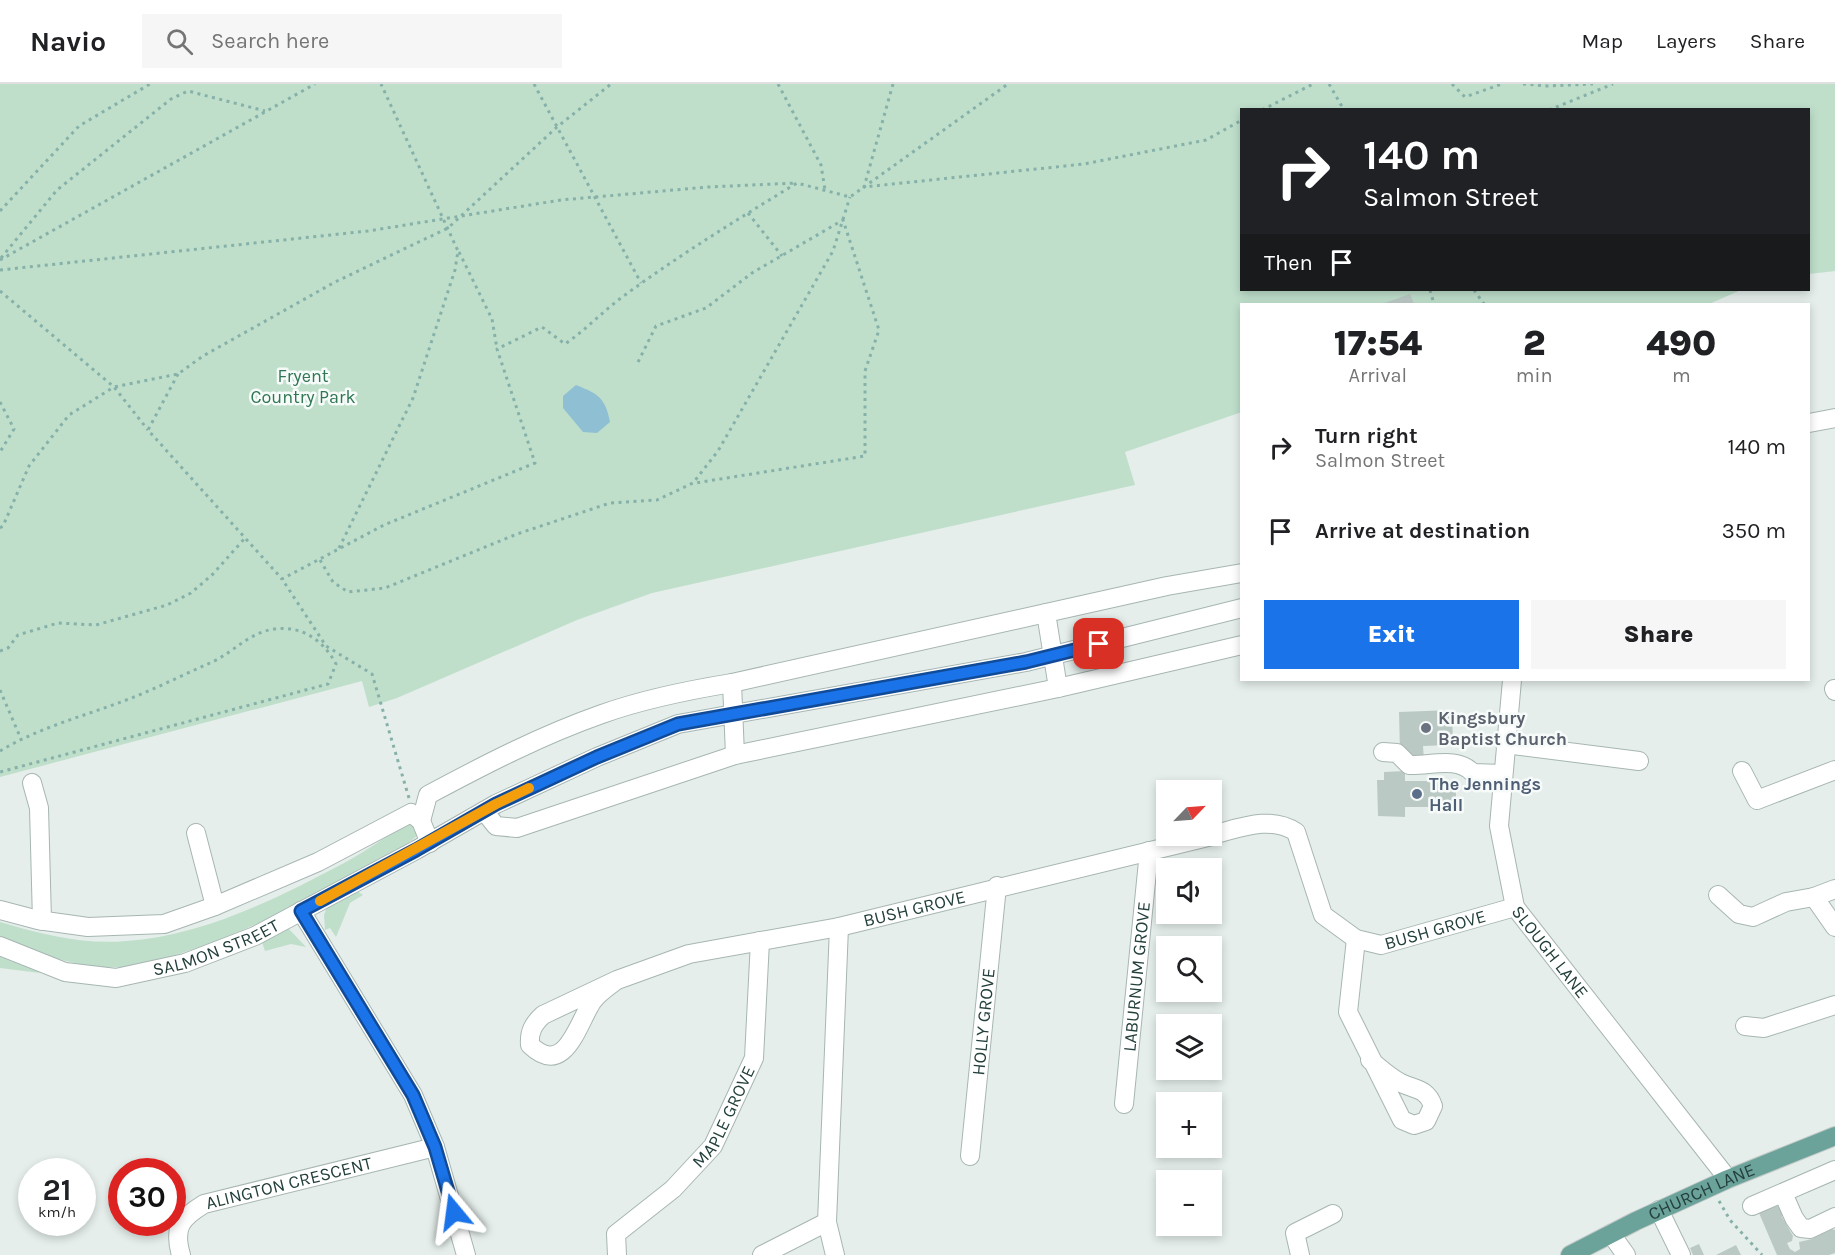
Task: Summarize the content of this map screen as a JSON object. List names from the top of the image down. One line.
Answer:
{"streets":{"main road":["CHURCH LANE"],"street":["BUSH GROVE","SALMON STREET","SLOUGH LANE","LABURNUM GROVE","HOLLY GROVE","MAPLE GROVE","ALINGTON CRESCENT"]},"crossings":[["BUSH GROVE","SLOUGH LANE"],["BUSH GROVE","LABURNUM GROVE"],["BUSH GROVE","HOLLY GROVE"],["BUSH GROVE","MAPLE GROVE"],["SLOUGH LANE","CHURCH LANE"]],"parks":["Fryent Country Park"],"places":["Kingsbury Baptist Church","The Jennings Hall"],"north":"top right","page":{"header":"Navio","search":"Search here","nav":["Map","Layers","Share"],"turn":["140 m","Salmon Street"],"then":"Then","eta":["17:54","Arrival","2","min","490","m"],"list":[{"name":"Turn right","note":"Salmon Street","value":"140 m"},{"name":"Arrive at destination","value":"350 m"}],"buttons":["Exit","Share"],"map_buttons":["+","−"],"speed":"21 km/h","limit":"30"}}
